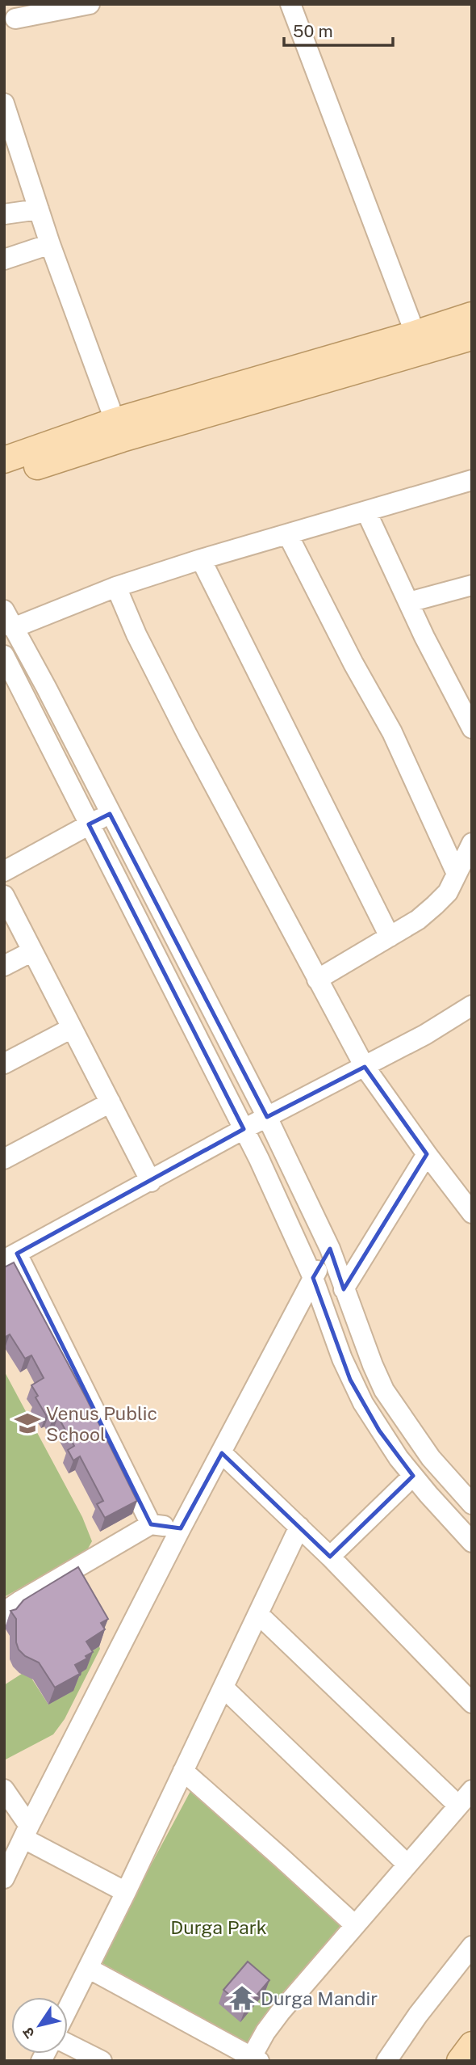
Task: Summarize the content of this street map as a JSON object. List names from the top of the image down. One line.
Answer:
{"parks":["Durga Park"],"places":{"school or university":["Venus Public School"],"temple":["Durga Mandir"]},"scale_bar":"50 m","north":"bottom left"}
